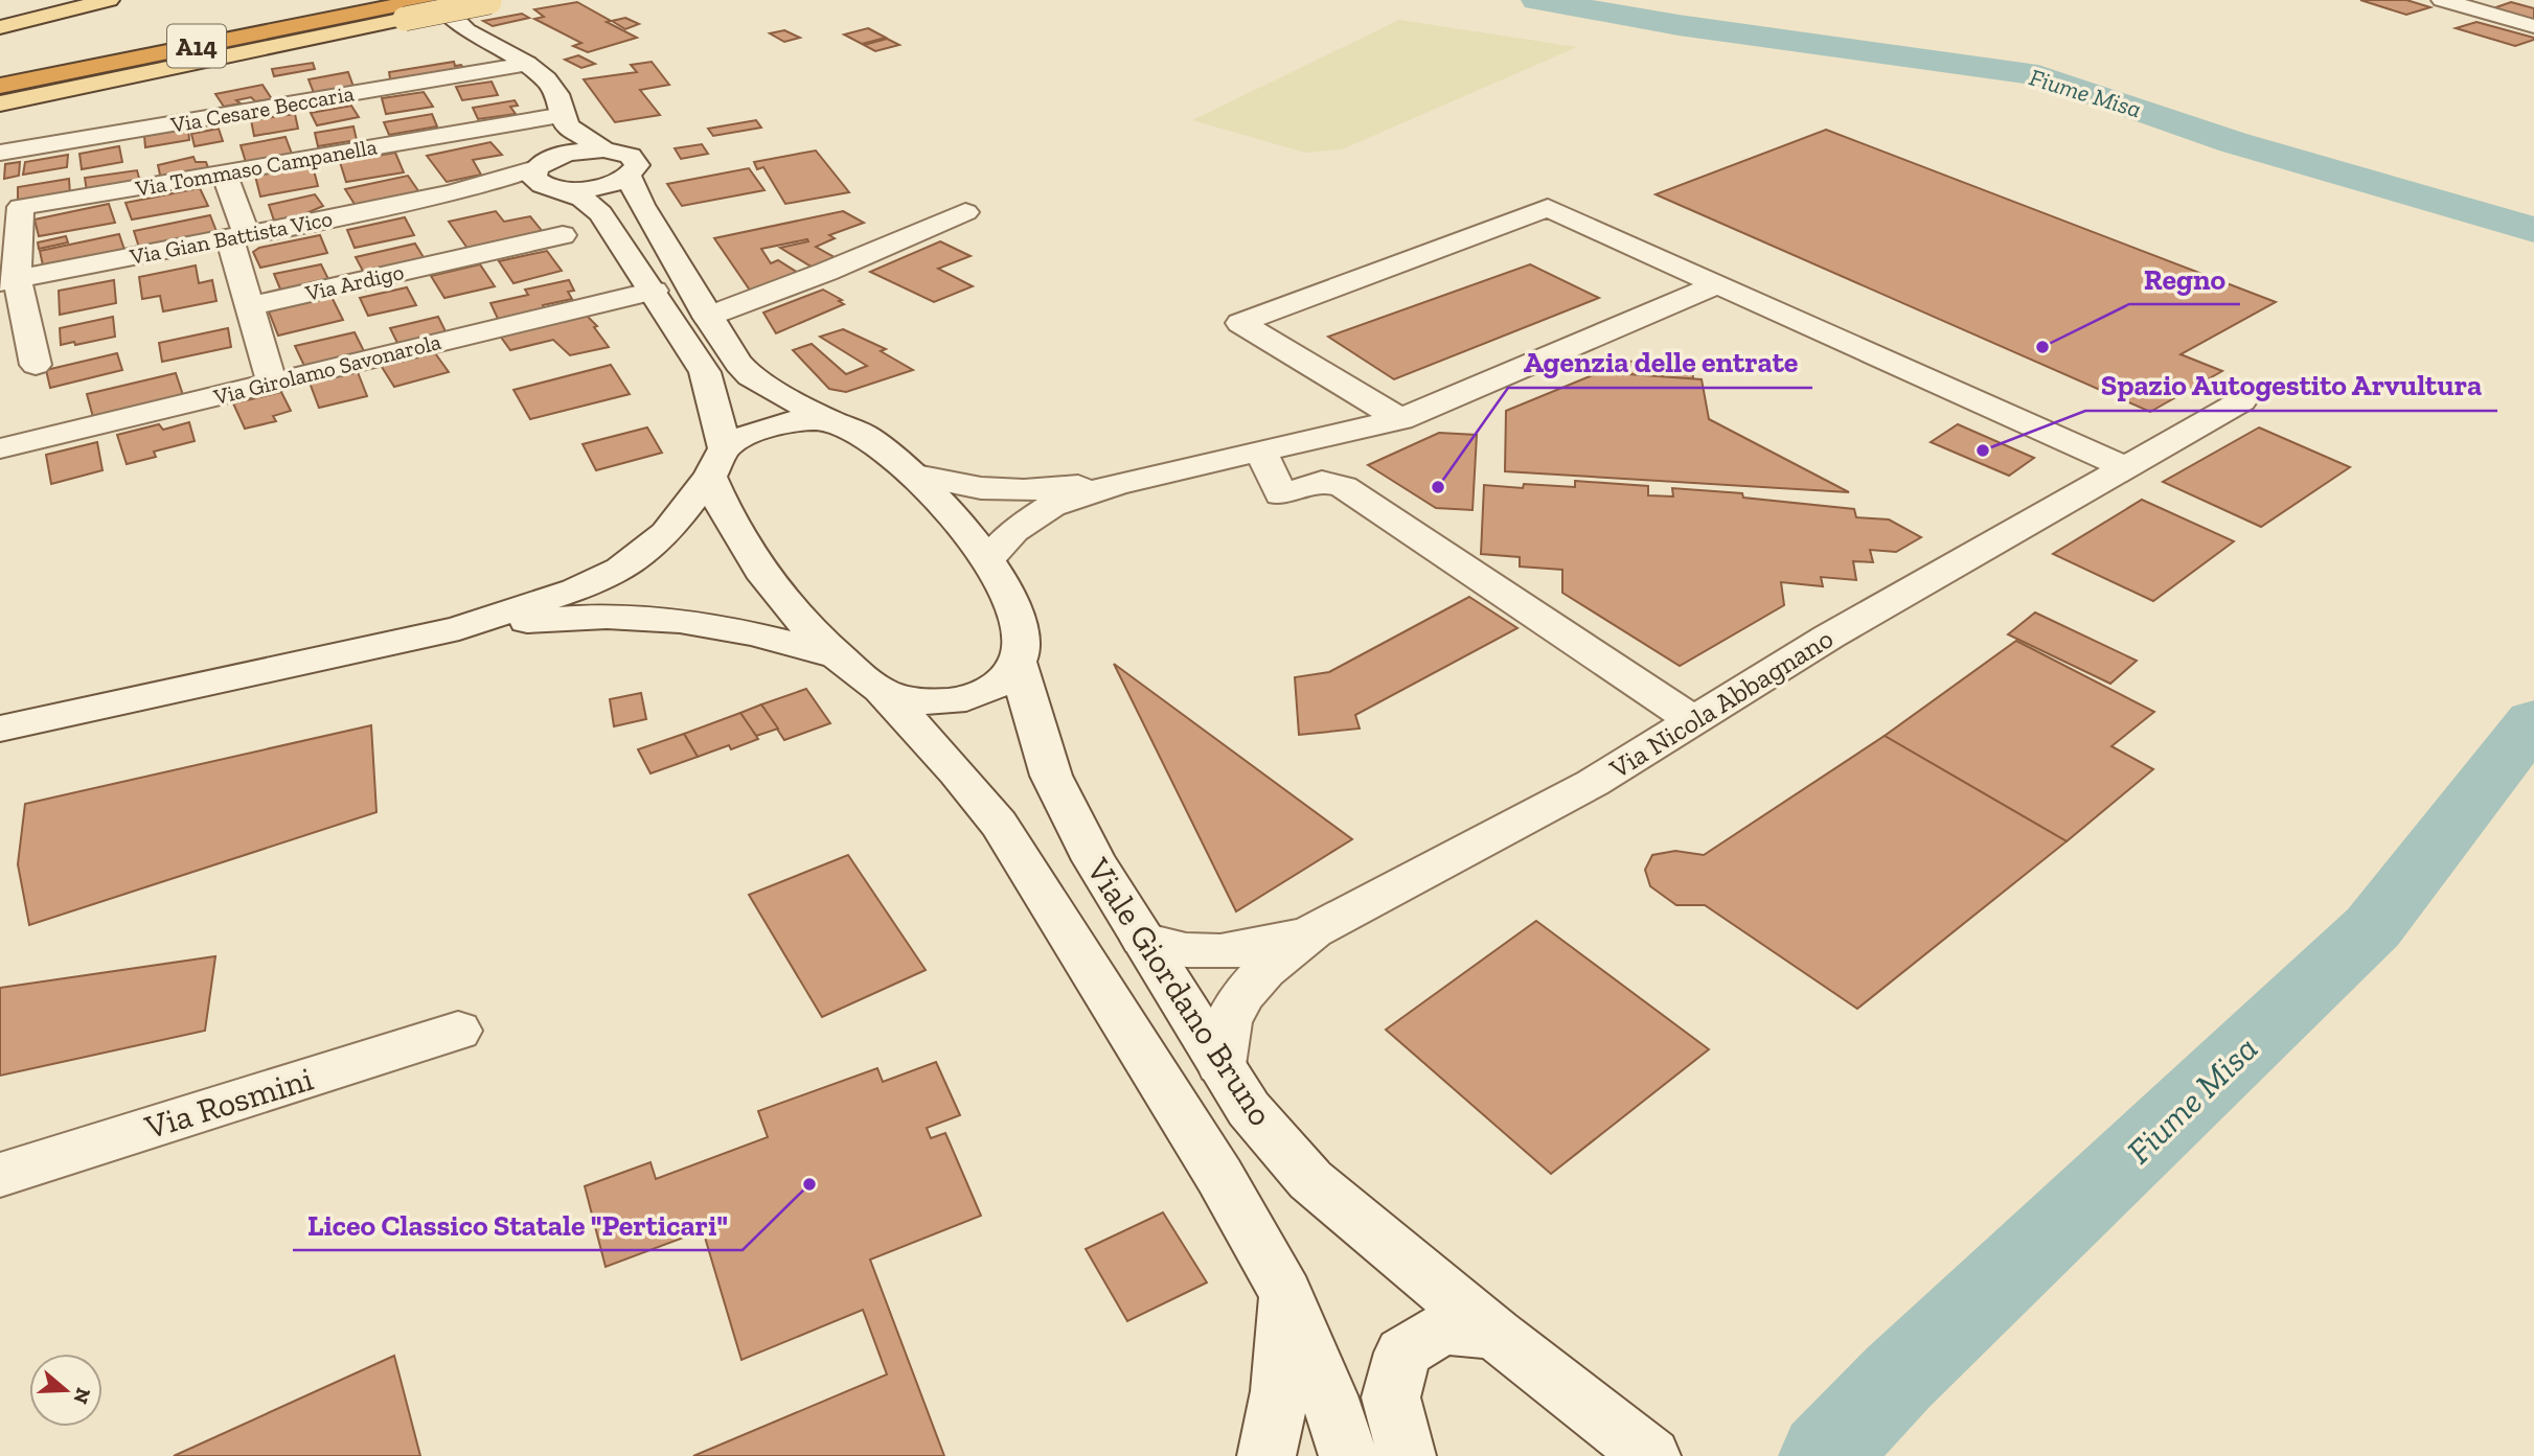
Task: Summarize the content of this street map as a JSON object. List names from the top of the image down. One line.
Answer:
{"streets":{"highway":["A14"],"street":["Via Cesare Beccaria","Via Tommaso Campanella","Via Gian Battista Vico","Via Ardigo","Via Girolamo Savonarola","Via Nicola Abbagnano","Viale Giordano Bruno","Via Rosmini"]},"crossings":[["Via Tommaso Campanella","Via Gian Battista Vico"],["Via Gian Battista Vico","Viale Giordano Bruno"],["Via Girolamo Savonarola","Viale Giordano Bruno"],["Via Nicola Abbagnano","Viale Giordano Bruno"]],"water":["Fiume Misa"],"places":["Regno","Spazio Autogestito Arvultura","Agenzia delle entrate","Liceo Classico Statale \"Perticari\""],"north":"right"}
